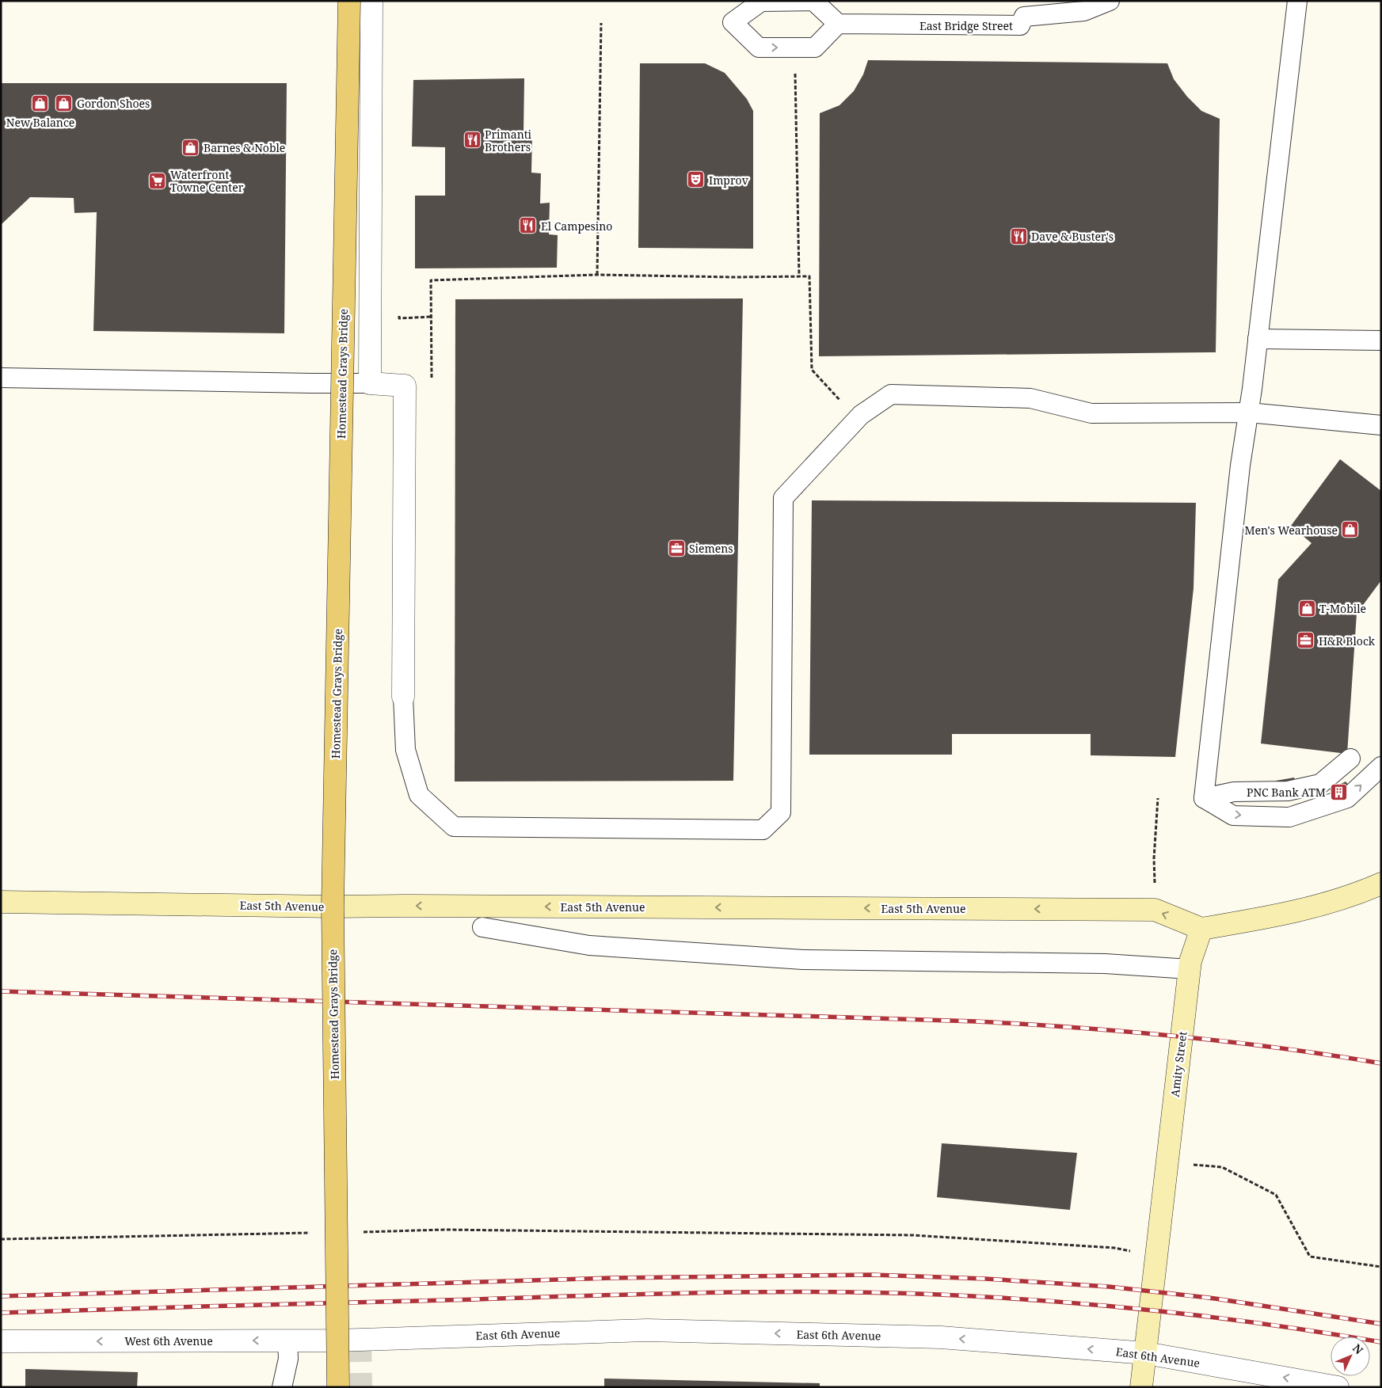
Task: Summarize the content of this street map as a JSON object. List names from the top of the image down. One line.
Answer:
{"streets":{"main road":["Homestead Grays Bridge"],"street":["East 5th Avenue","Amity Street","East 6th Avenue","West 6th Avenue"],"lane":["East Bridge Street"]},"crossings":[["Homestead Grays Bridge","East 5th Avenue"],["East 5th Avenue","Amity Street"],["Amity Street","East 6th Avenue"],["East 6th Avenue","West 6th Avenue"]],"one_way":["East 5th Avenue","East 6th Avenue","West 6th Avenue"],"places":{"shop":["Gordon Shoes","New Balance","Barnes & Noble","Men's Wearhouse","T-Mobile"],"restaurant":["Primanti Brothers","El Campesino","Dave & Buster's"],"theatre":["Improv"],"supermarket":["Waterfront Towne Center"],"office":["Siemens","H&R Block"],"building":["PNC Bank ATM"]},"north":"top right"}
